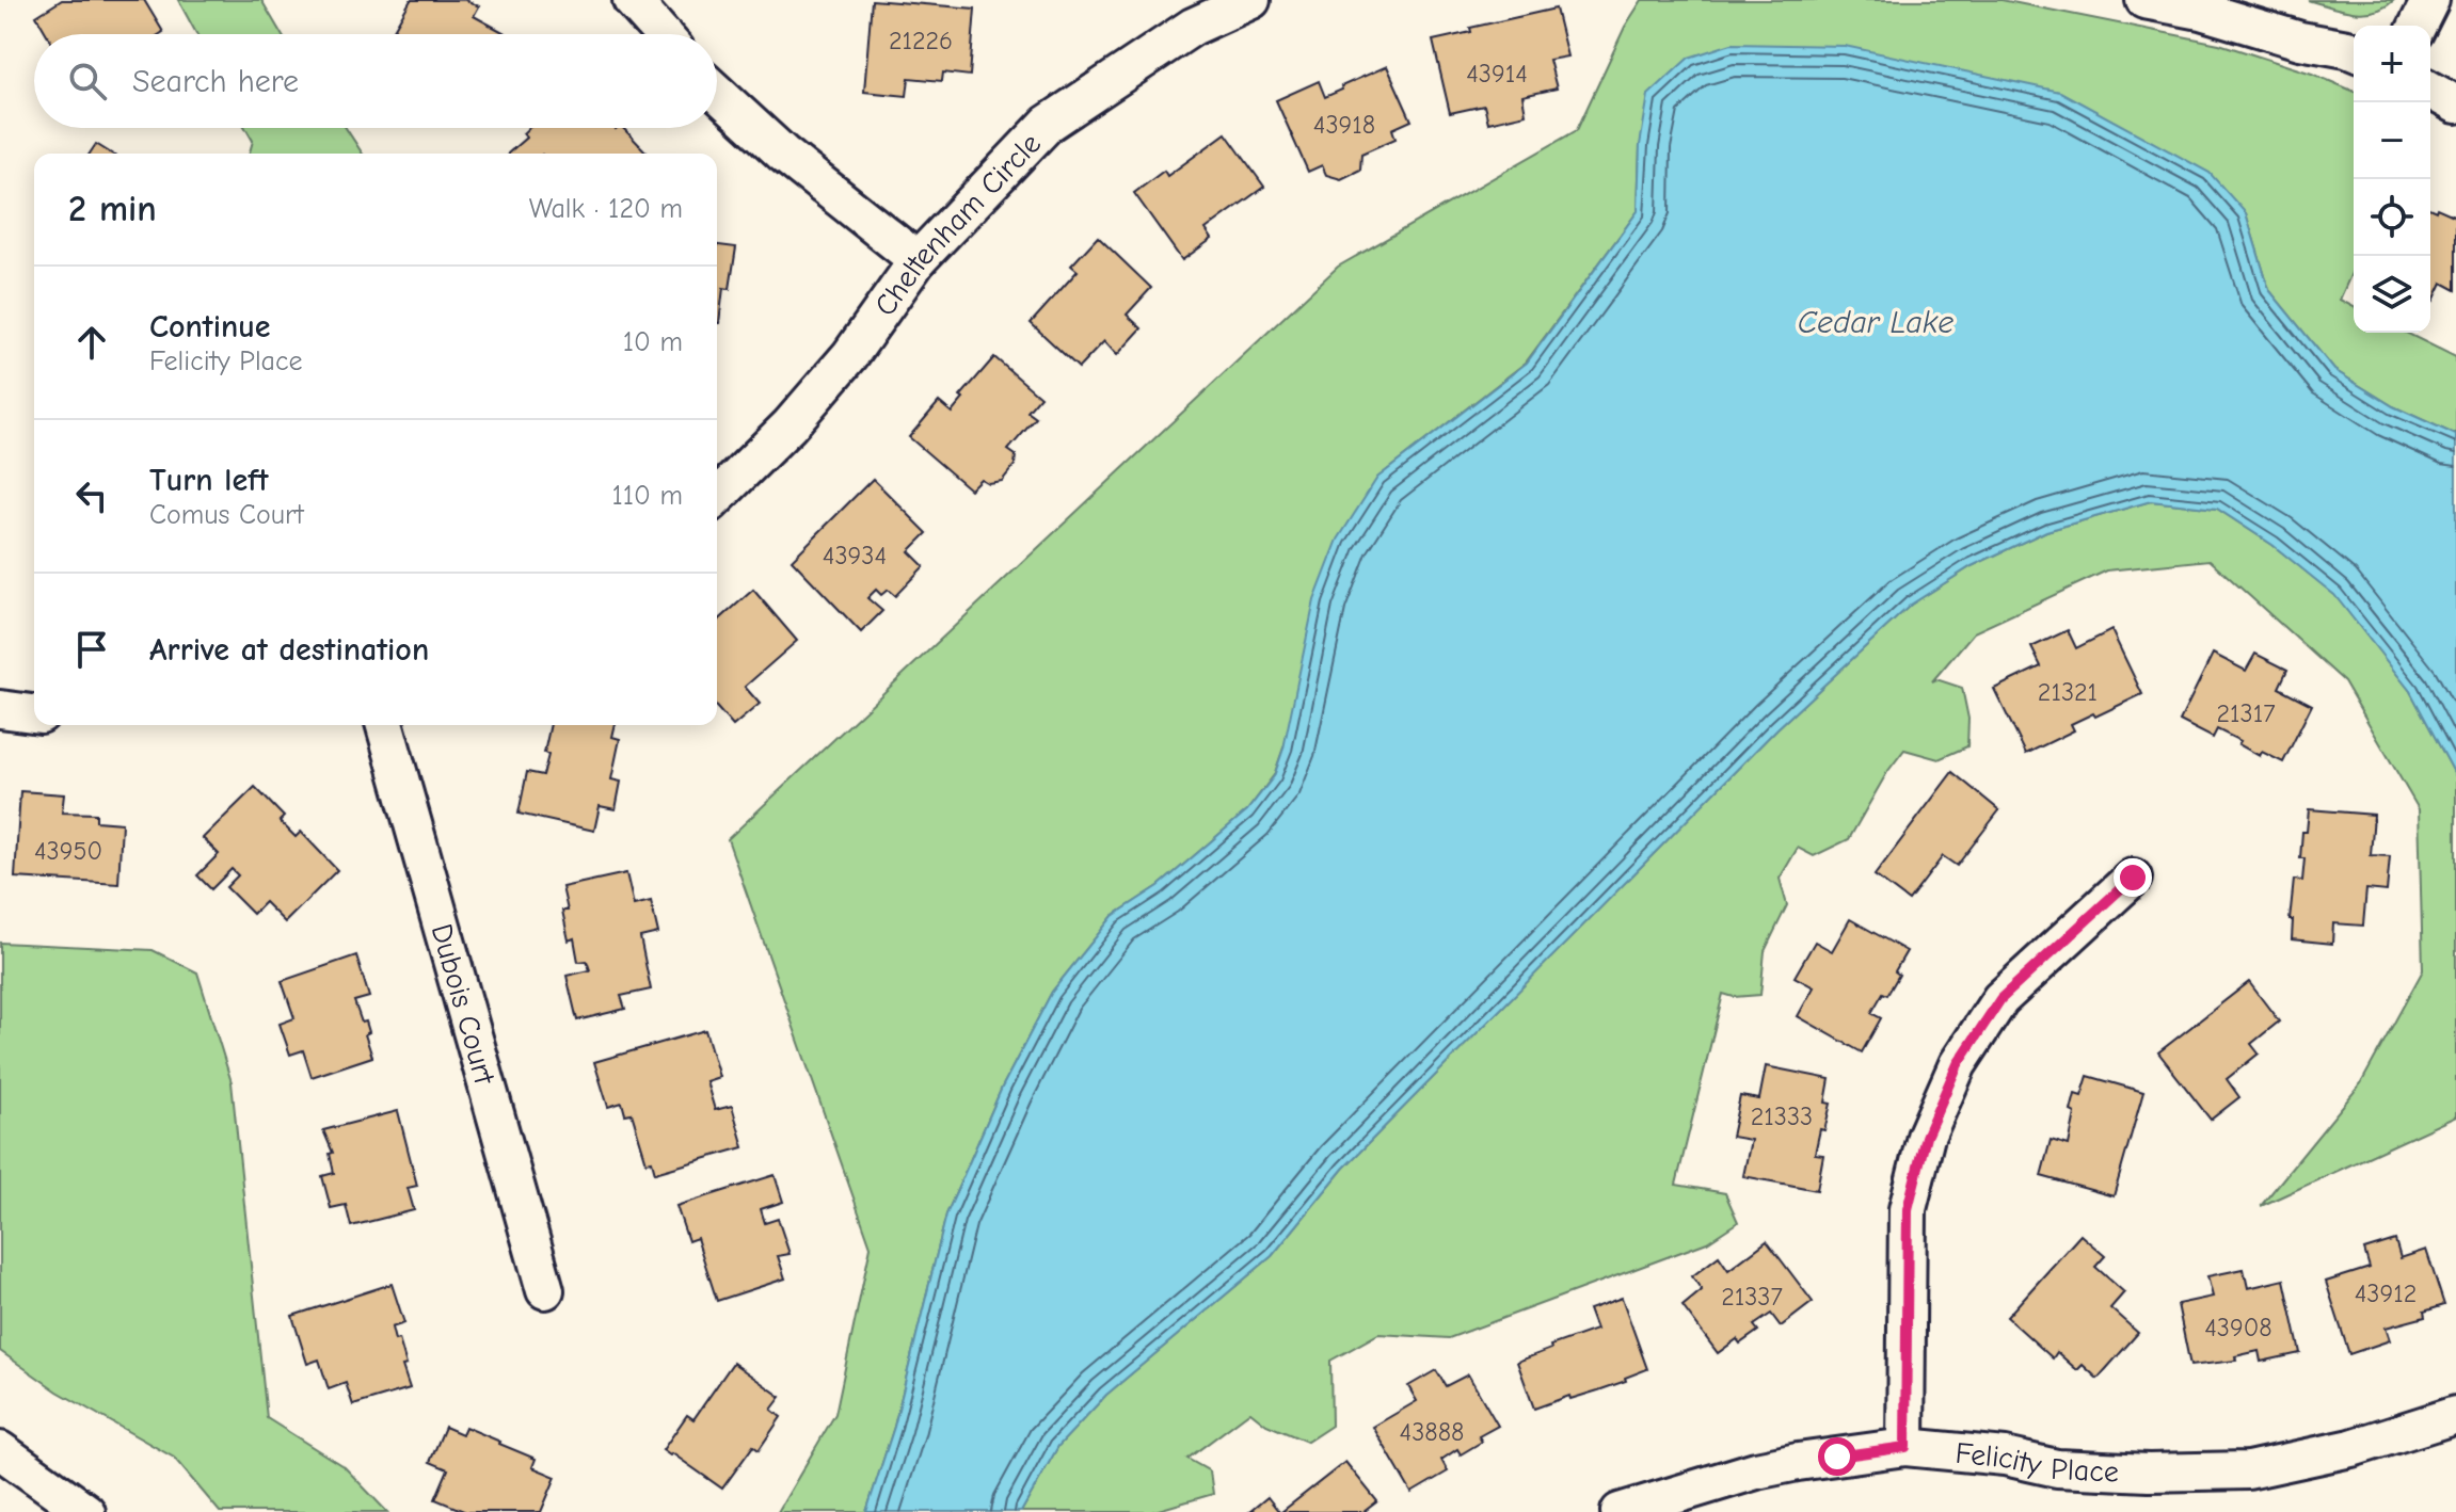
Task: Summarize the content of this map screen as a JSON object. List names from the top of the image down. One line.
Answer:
{"streets":{"street":["Cheltenham Circle","Dubois Court","Felicity Place"]},"water":["Cedar Lake"],"house_numbers":["21226","43914","43918","43934","21321","21317","43950","21333","43912","21337","43908","43888"],"page":{"map_buttons":["+","−"],"search":"Search here","heading":["2 min","Walk · 120 m"],"list":[["Continue","Felicity Place","10 m"],["Turn left","Comus Court","110 m"],"Arrive at destination"]}}
